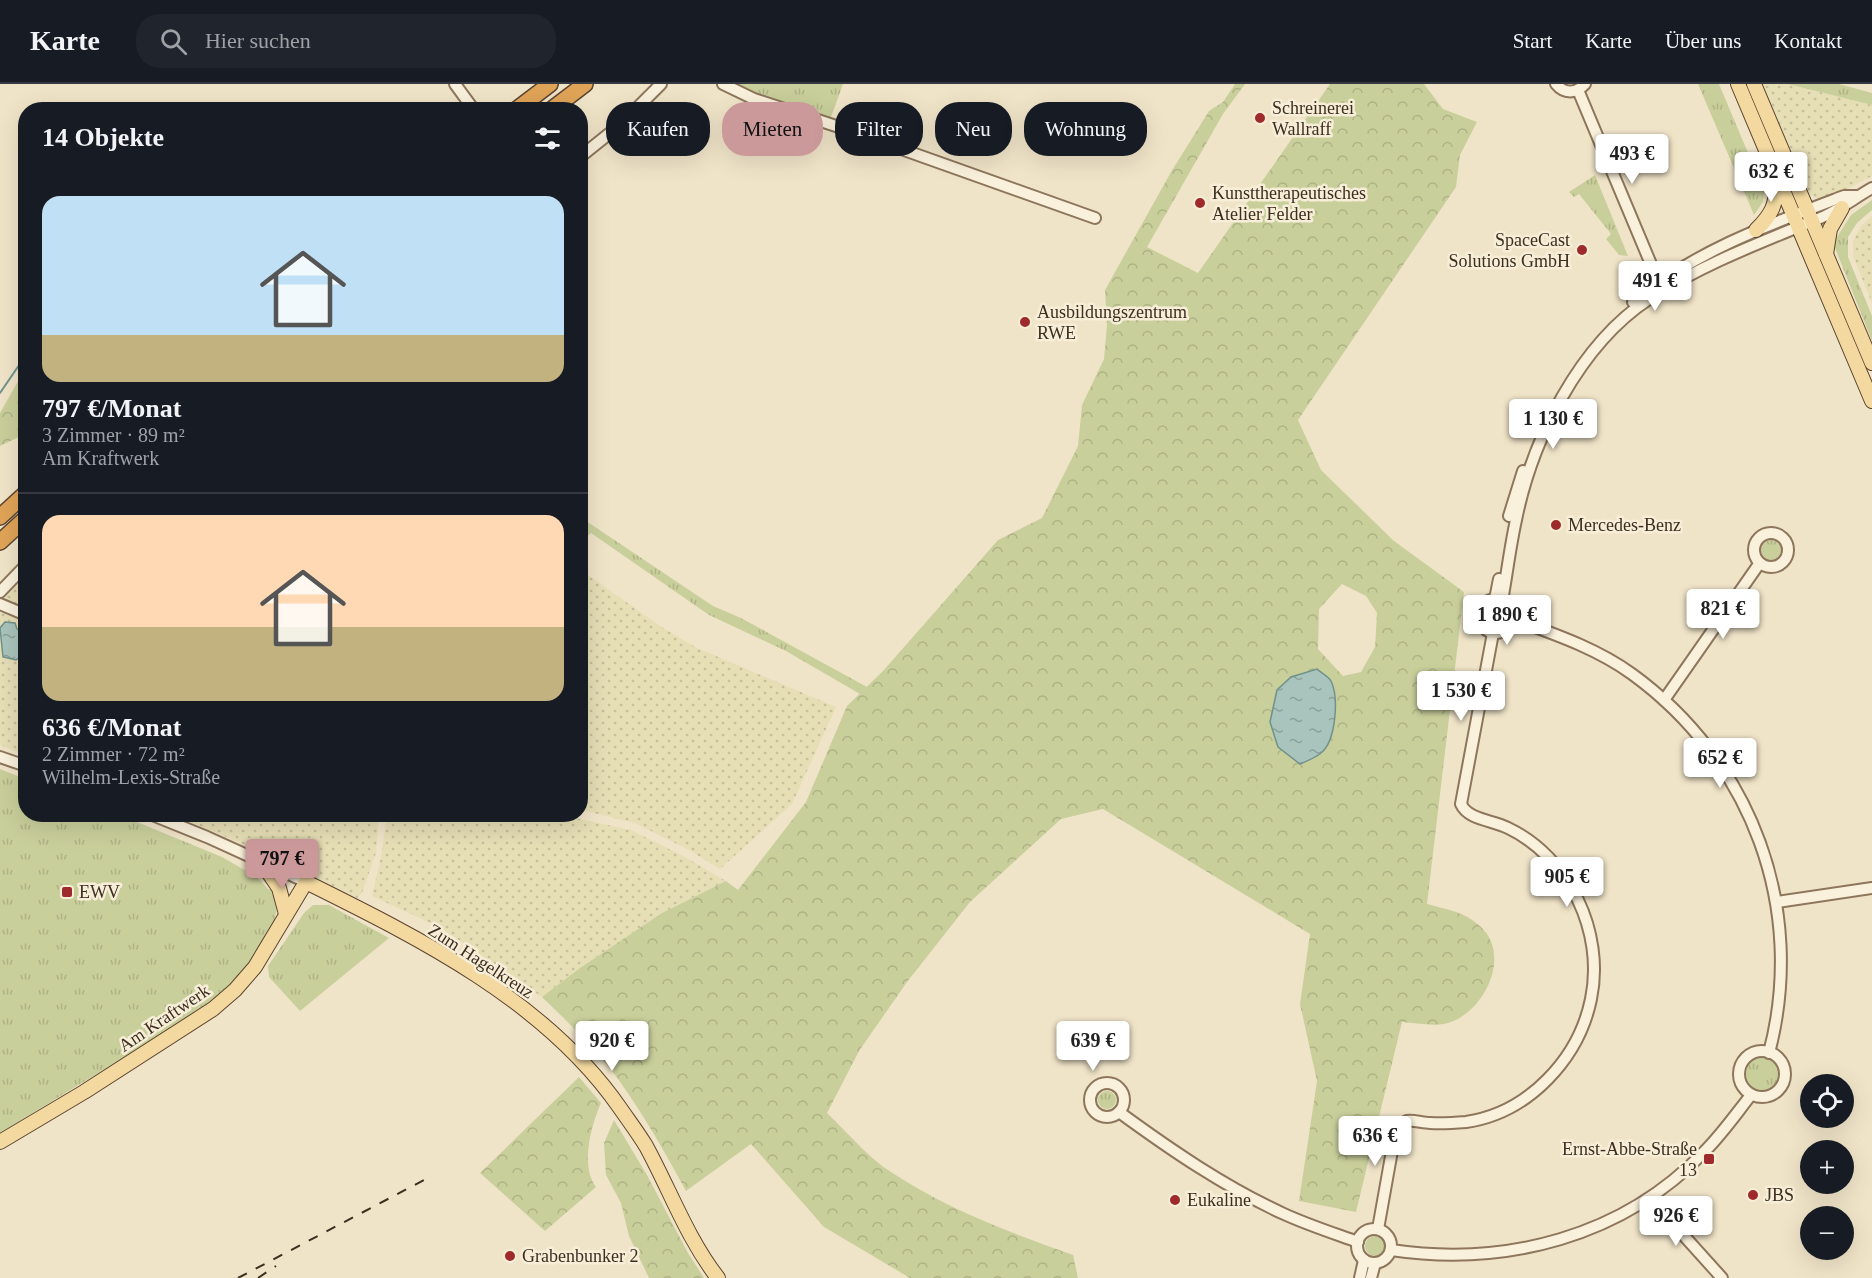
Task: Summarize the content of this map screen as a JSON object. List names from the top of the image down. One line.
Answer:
{"streets":{"main road":["Zum Hagelkreuz","Am Kraftwerk"]},"crossings":[["Zum Hagelkreuz","Am Kraftwerk"]],"places":{"other":["Schreinerei Wallraff","Kunsttherapeutisches Atelier Felder","SpaceCast Solutions GmbH","Ausbildungszentrum RWE","Mercedes-Benz","JBS","Eukaline","Grabenbunker 2"],"transit":["EWV","Ernst-Abbe-Straße 13"]},"page":{"header":"Karte","search":"Hier suchen","nav":["Start","Karte","Über uns","Kontakt"],"chip":["Kaufen","Mieten","Filter","Neu","Wohnung"],"heading":"14 Objekte","price":["493 €","632 €","491 €","1 130 €","821 €","1 890 €","1 530 €","652 €","797 €","905 €","920 €","639 €","636 €","926 €"],"list":[{"name":"797 €/Monat","note":"3 Zimmer · 89 m² · Am Kraftwerk"},{"name":"636 €/Monat","note":"2 Zimmer · 72 m² · Wilhelm-Lexis-Straße"}],"map_buttons":["+","−"]}}
